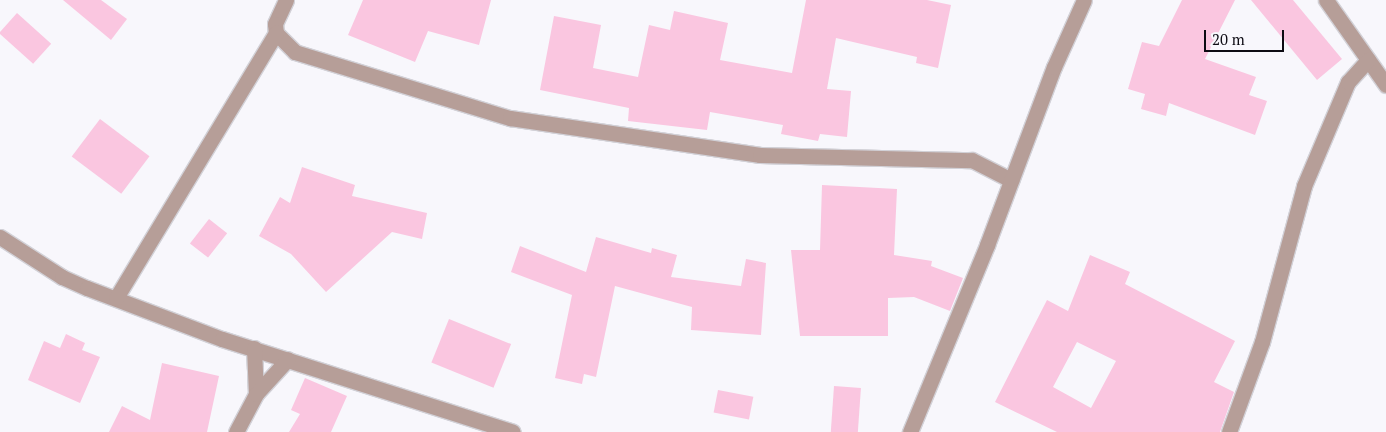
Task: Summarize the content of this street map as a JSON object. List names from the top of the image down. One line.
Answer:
{"scale_bar":"20 m"}
